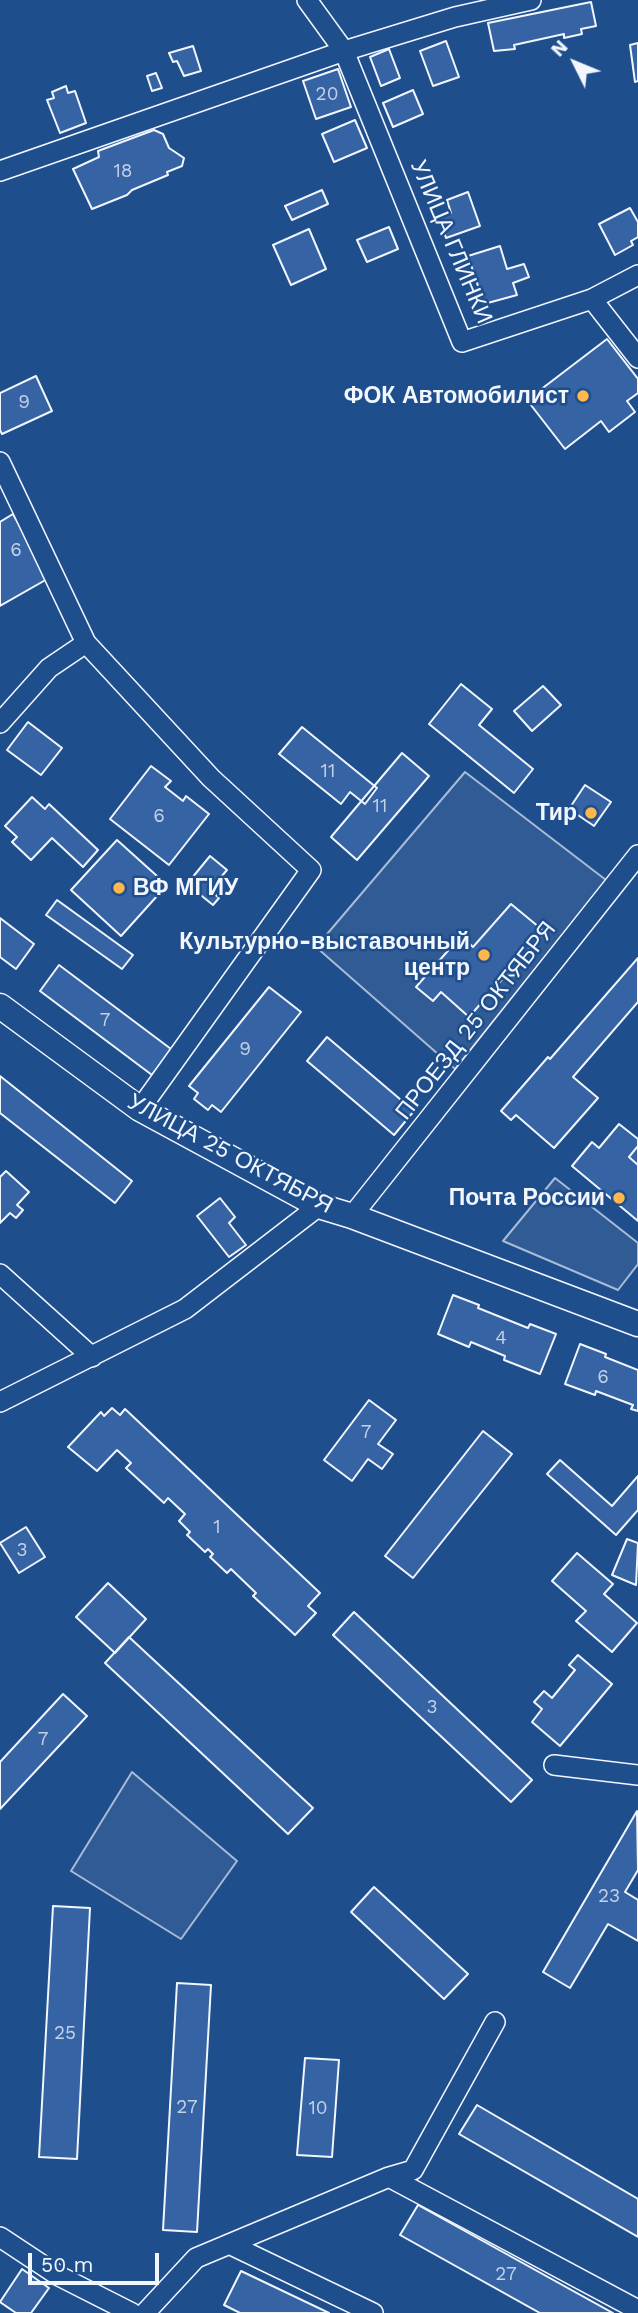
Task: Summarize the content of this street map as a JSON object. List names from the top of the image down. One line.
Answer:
{"streets":{"main road":["УЛИЦА 25 ОКТЯБРЯ"],"street":["УЛИЦА ГЛИНКИ","ПРОЕЗД 25 ОКТЯБРЯ"]},"crossings":[["ПРОЕЗД 25 ОКТЯБРЯ","УЛИЦА 25 ОКТЯБРЯ"]],"places":["ФОК Автомобилист","Тир","ВФ МГИУ","Культурно-выставочный центр","Почта России"],"house_numbers":["20","18","9","6","11","11","6","7","9","4","6","7","1","3","3","7","23","25","27","10","27"],"scale_bar":"50 m","north":"top left"}
